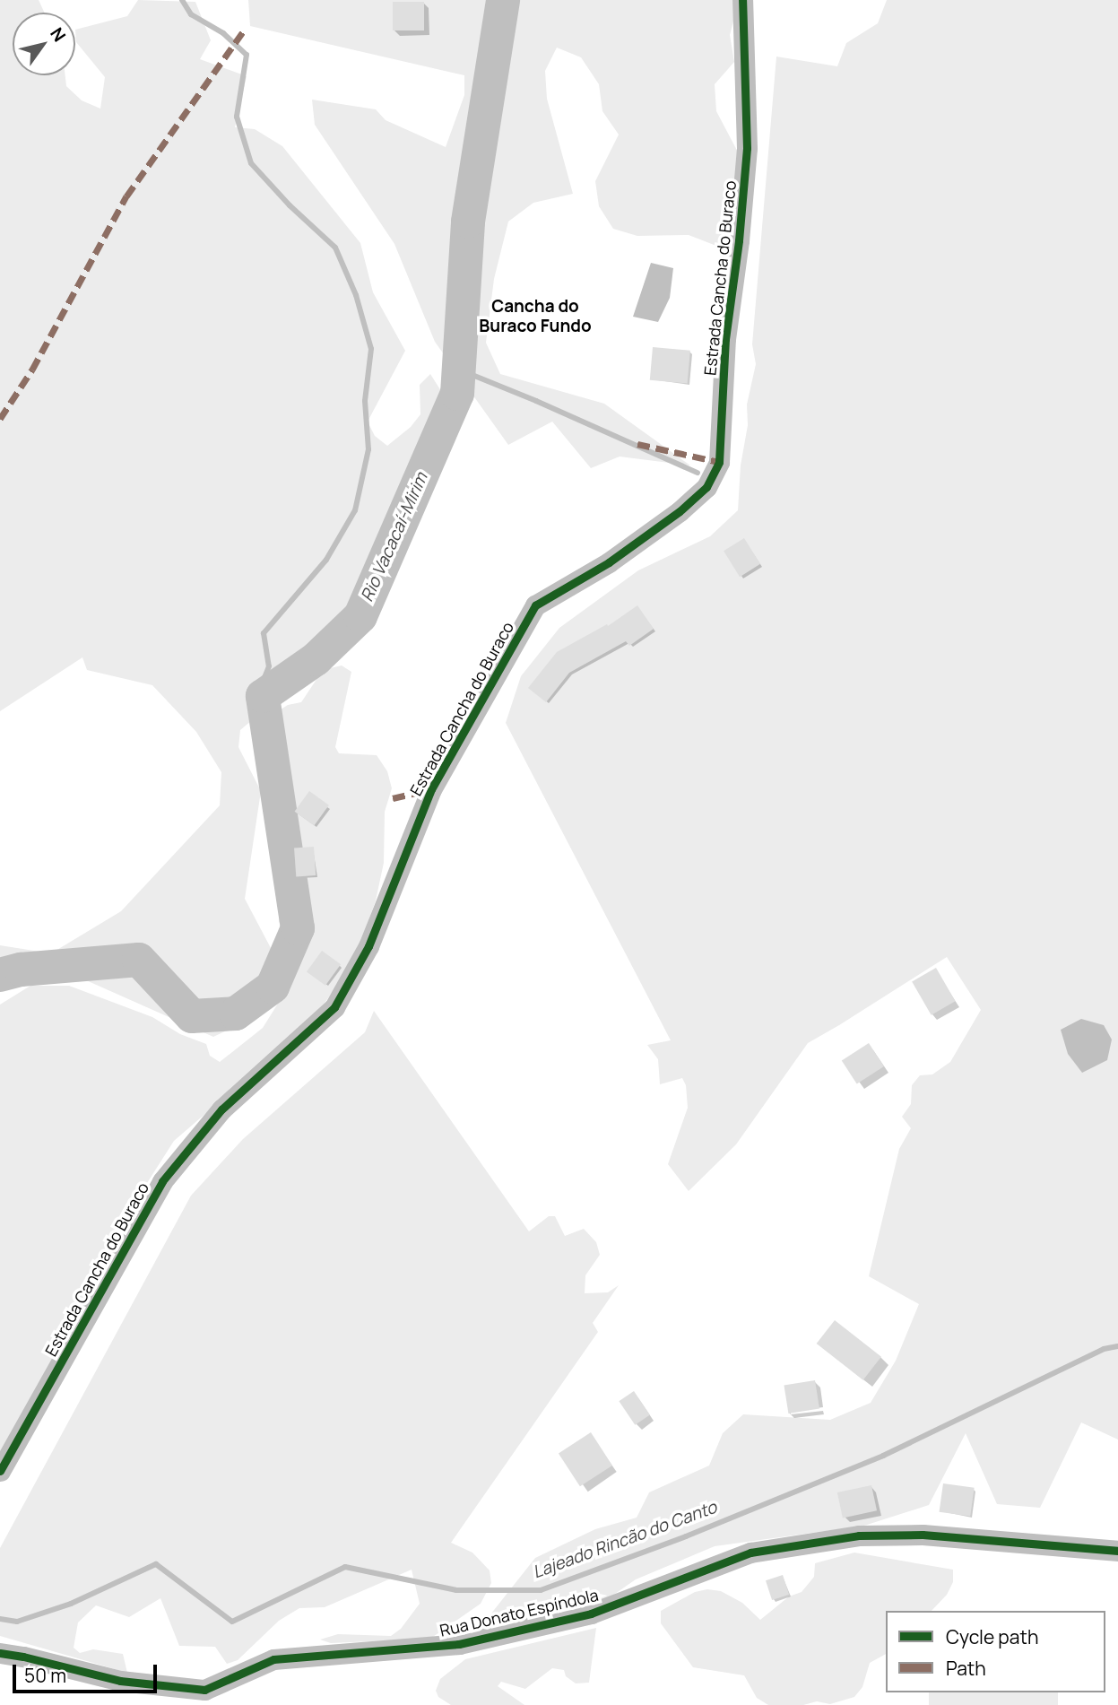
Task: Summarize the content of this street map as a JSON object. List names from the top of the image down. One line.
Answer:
{"streets":{"street":["Estrada Cancha do Buraco","Rua Donato Espíndola"]},"districts":["Cancha do Buraco Fundo"],"water":["Rio Vacacaí-Mirim","Lajeado Rincão do Canto"],"legend":["Cycle path","Path"],"scale_bar":"50 m","north":"top right"}
